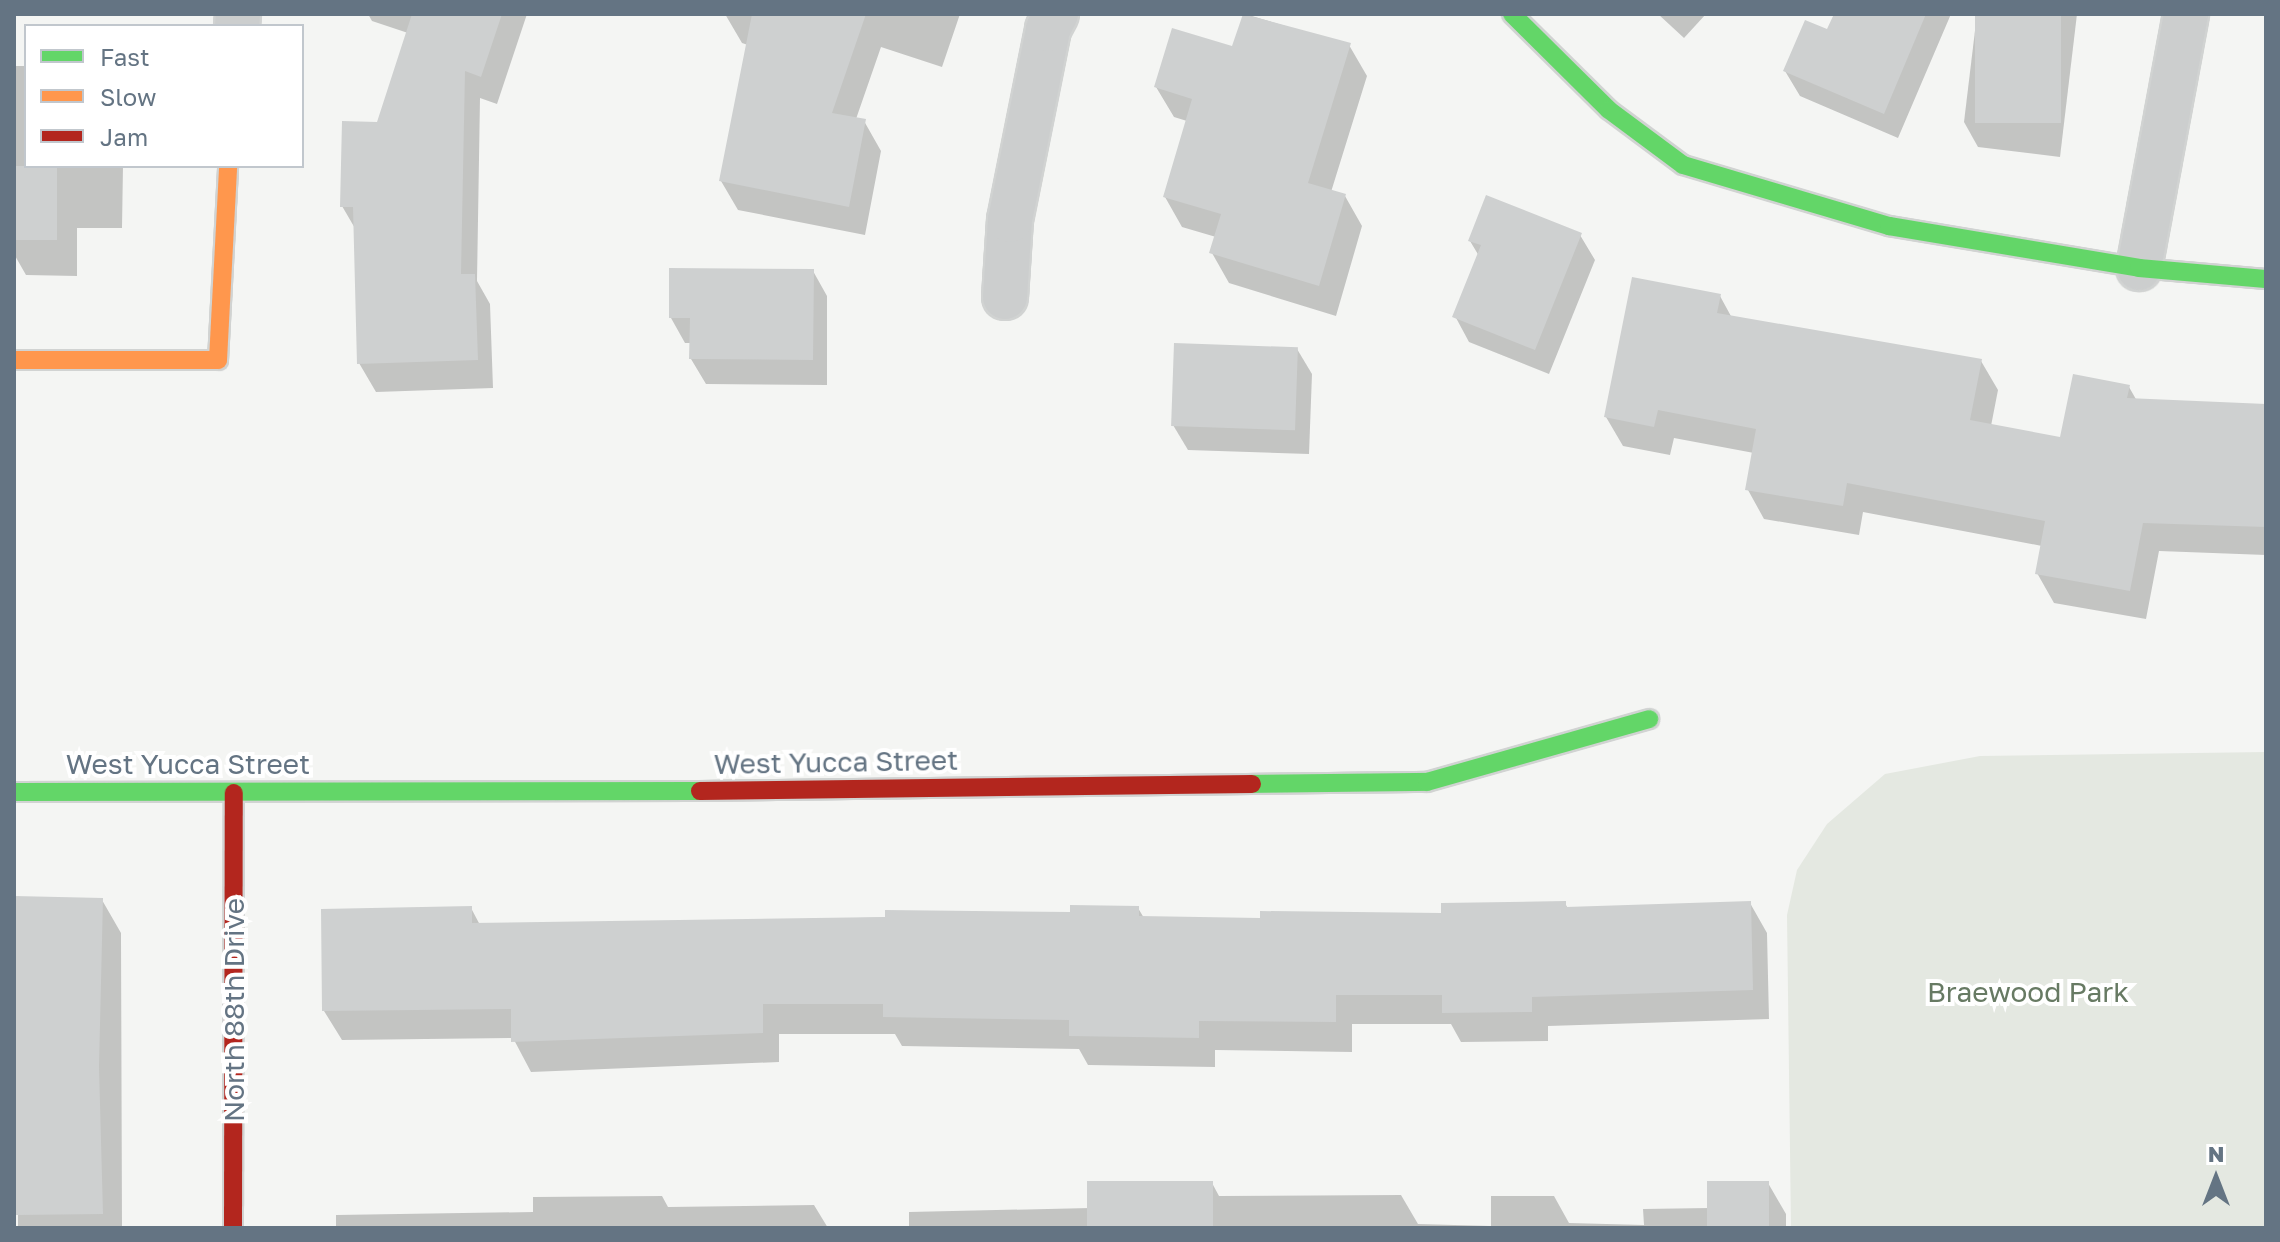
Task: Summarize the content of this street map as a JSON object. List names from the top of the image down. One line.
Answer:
{"streets":{"street":["West Yucca Street","North 88th Drive"]},"crossings":[["West Yucca Street","North 88th Drive"]],"parks":["Braewood Park"],"legend":["Fast","Slow","Jam"],"north":"top"}
